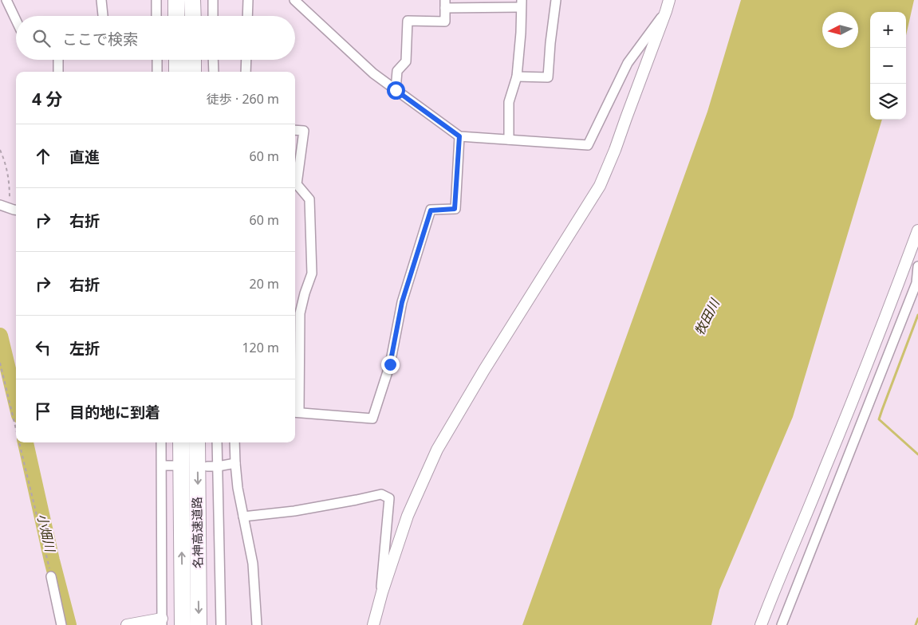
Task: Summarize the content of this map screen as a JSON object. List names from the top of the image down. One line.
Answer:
{"streets":{"highway":["名神高速道路"]},"water":["牧田川","小畑川"],"north":"left","page":{"map_buttons":["+","−"],"search":"ここで検索","heading":["4 分","徒歩 · 260 m"],"list":[["直進","60 m"],["右折","60 m"],["右折","20 m"],["左折","120 m"],"目的地に到着"]}}
